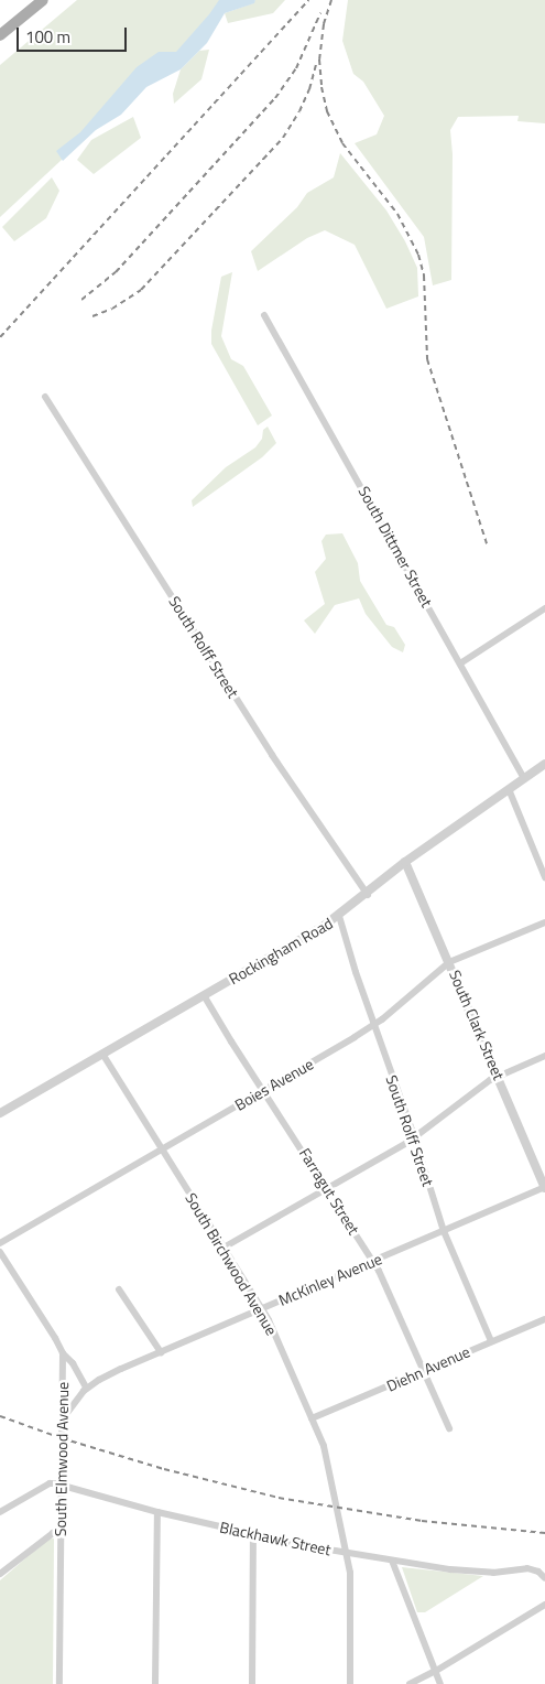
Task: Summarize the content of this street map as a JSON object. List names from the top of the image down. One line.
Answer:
{"streets":{"street":["South Dittmer Street","South Rolff Street","Rockingham Road","South Clark Street","Boies Avenue","Farragut Street","South Birchwood Avenue","McKinley Avenue","Diehn Avenue","South Elmwood Avenue","Blackhawk Street"]},"crossings":[["South Dittmer Street","Rockingham Road"],["South Rolff Street","Rockingham Road"],["South Rolff Street","Boies Avenue"],["South Rolff Street","McKinley Avenue"],["South Rolff Street","Diehn Avenue"],["Rockingham Road","South Clark Street"],["Rockingham Road","Farragut Street"],["Rockingham Road","South Birchwood Avenue"],["South Clark Street","Boies Avenue"],["South Clark Street","McKinley Avenue"],["Boies Avenue","Farragut Street"],["Boies Avenue","South Birchwood Avenue"],["Farragut Street","McKinley Avenue"],["Farragut Street","Diehn Avenue"],["South Birchwood Avenue","McKinley Avenue"],["South Birchwood Avenue","Diehn Avenue"],["South Birchwood Avenue","Blackhawk Street"],["McKinley Avenue","South Elmwood Avenue"],["South Elmwood Avenue","Blackhawk Street"]],"scale_bar":"100 m"}
